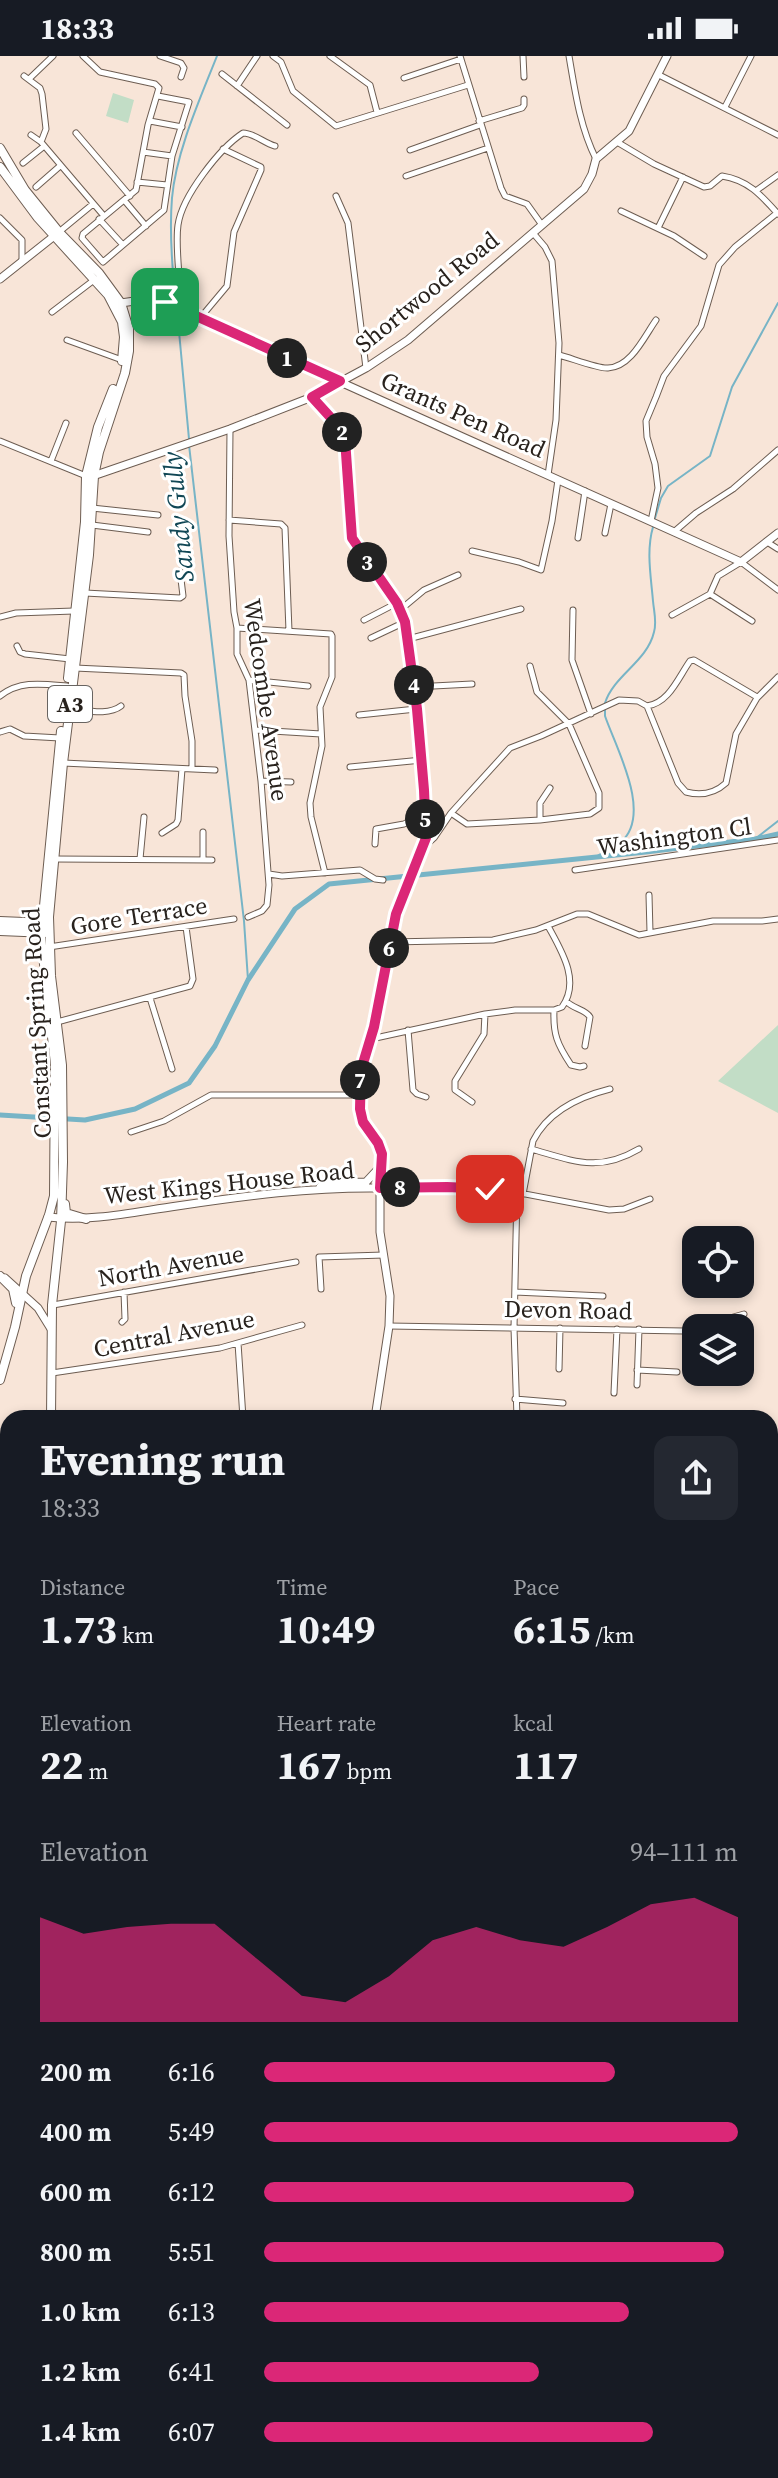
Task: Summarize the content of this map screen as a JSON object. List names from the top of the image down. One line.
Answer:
{"streets":{"main road":["Shortwood Road","Grants Pen Road","A3","Constant Spring Road","West Kings House Road"],"street":["Wedcombe Avenue","Washington Cl","Gore Terrace","North Avenue","Devon Road","Central Avenue"]},"crossings":[["Shortwood Road","Grants Pen Road"],["Shortwood Road","Wedcombe Avenue"],["Shortwood Road","Constant Spring Road"],["Grants Pen Road","Constant Spring Road"],["A3","Constant Spring Road"],["A3","West Kings House Road"],["Gore Terrace","Constant Spring Road"],["Constant Spring Road","West Kings House Road"],["Constant Spring Road","North Avenue"],["Constant Spring Road","Central Avenue"]],"water":["Sandy Gully"],"page":{"status":"18:33","pins":["1","2","3","4","5","6","7","8"],"heading":["Evening run","18:33"],"stats":[["Distance","1.73 km"],["Time","10:49"],["Pace","6:15 /km"],["Elevation","22 m"],["Heart rate","167 bpm"],["kcal","117"]],"chart":["Elevation","94–111 m"],"list":[{"name":"200 m","note":"6:16"},{"name":"400 m","note":"5:49"},{"name":"600 m","note":"6:12"},{"name":"800 m","note":"5:51"},{"name":"1.0 km","note":"6:13"},{"name":"1.2 km","note":"6:41"},{"name":"1.4 km","note":"6:07"}]}}
